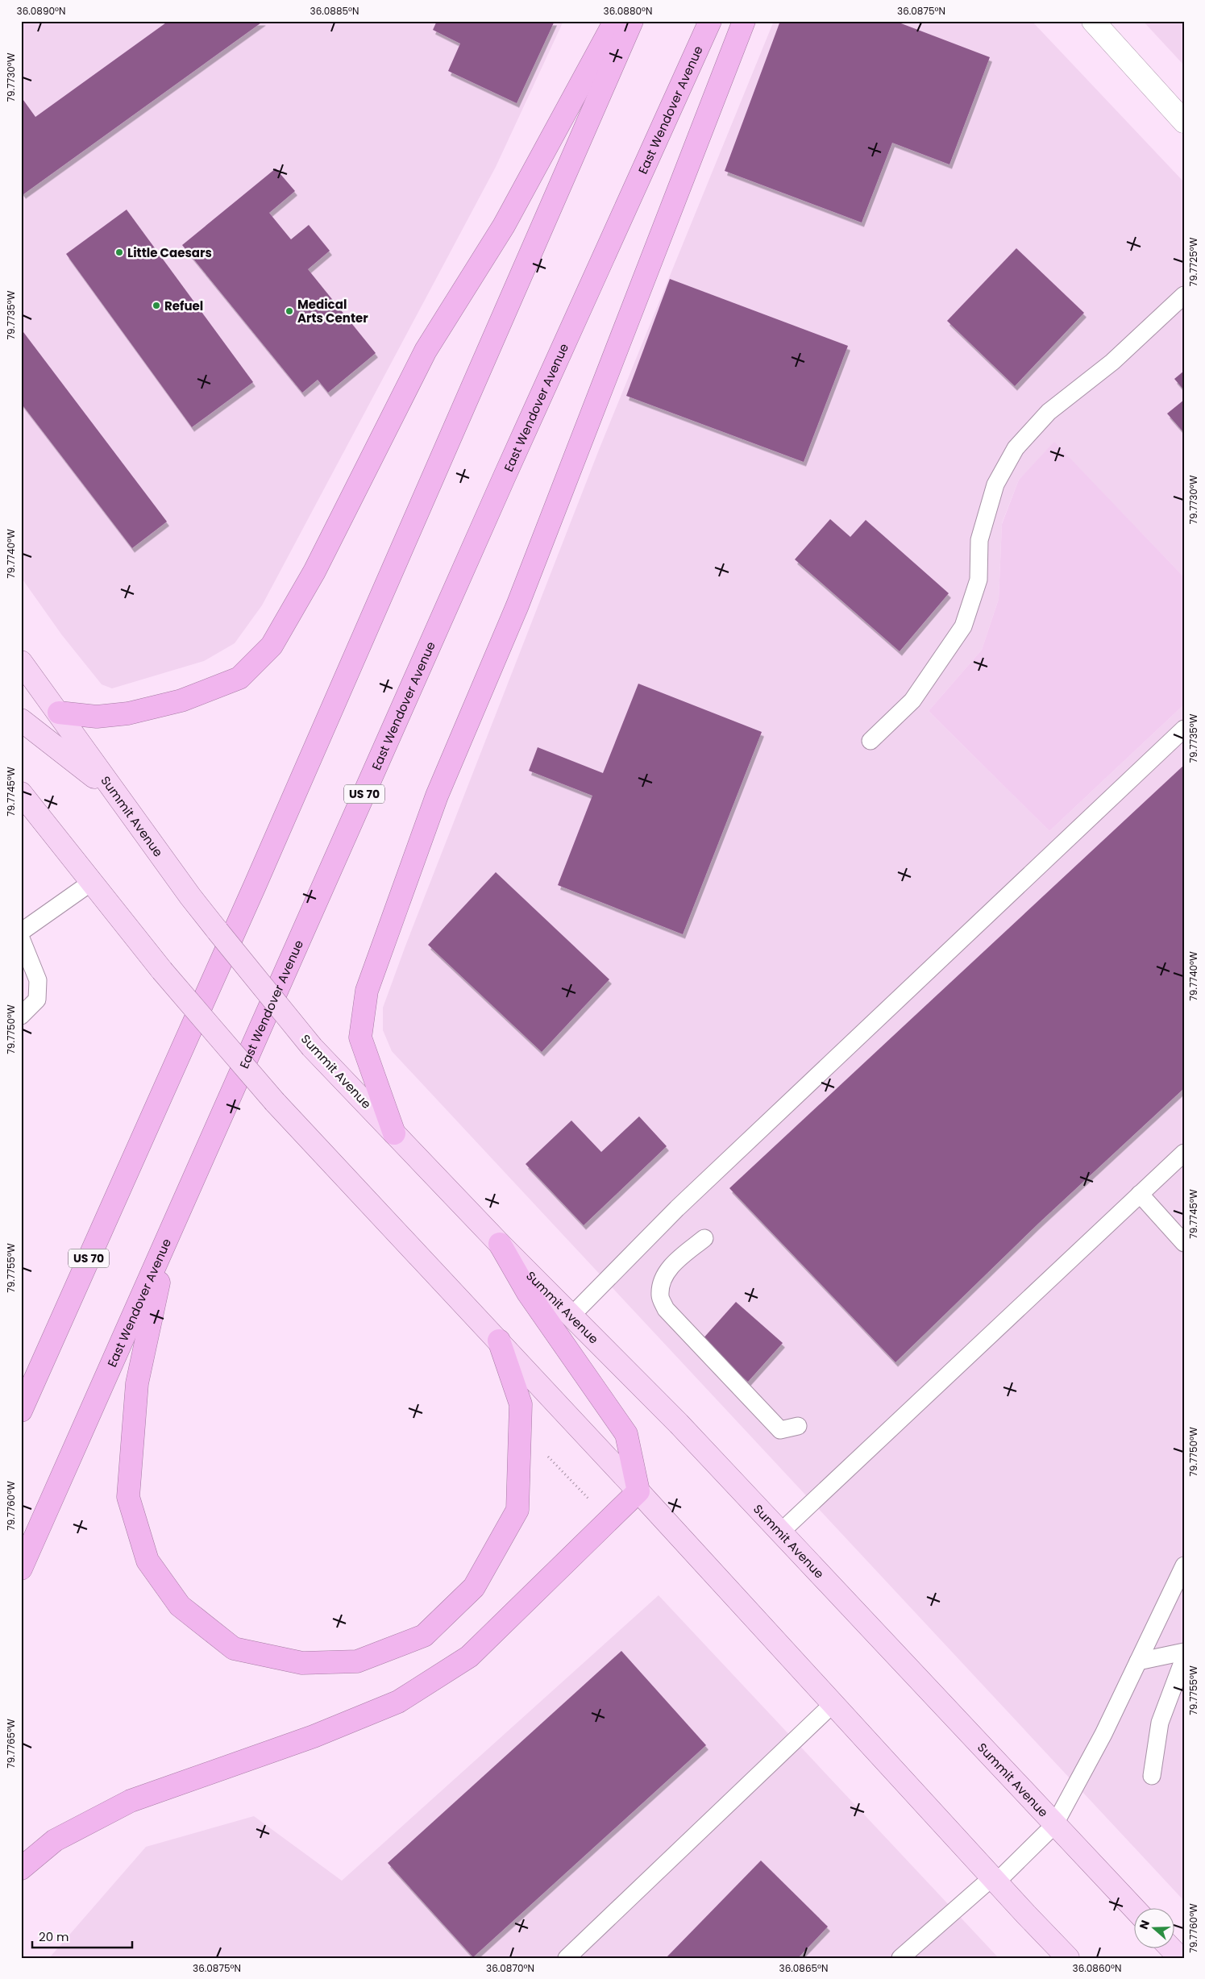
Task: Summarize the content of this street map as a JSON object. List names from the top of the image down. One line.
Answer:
{"streets":{"highway":["East Wendover Avenue","US 70"],"main road":["Summit Avenue"]},"places":["Little Caesars","Refuel","Medical Arts Center"],"scale_bar":"20 m","north":"left","coordinates":["36.0890°N","36.0885°N","36.0880°N","36.0875°N","79.7730°W","79.7725°W","79.7735°W","79.7740°W","79.7745°W","79.7750°W","79.7755°W","79.7760°W","79.7765°W","36.0870°N","36.0865°N","36.0860°N"]}
